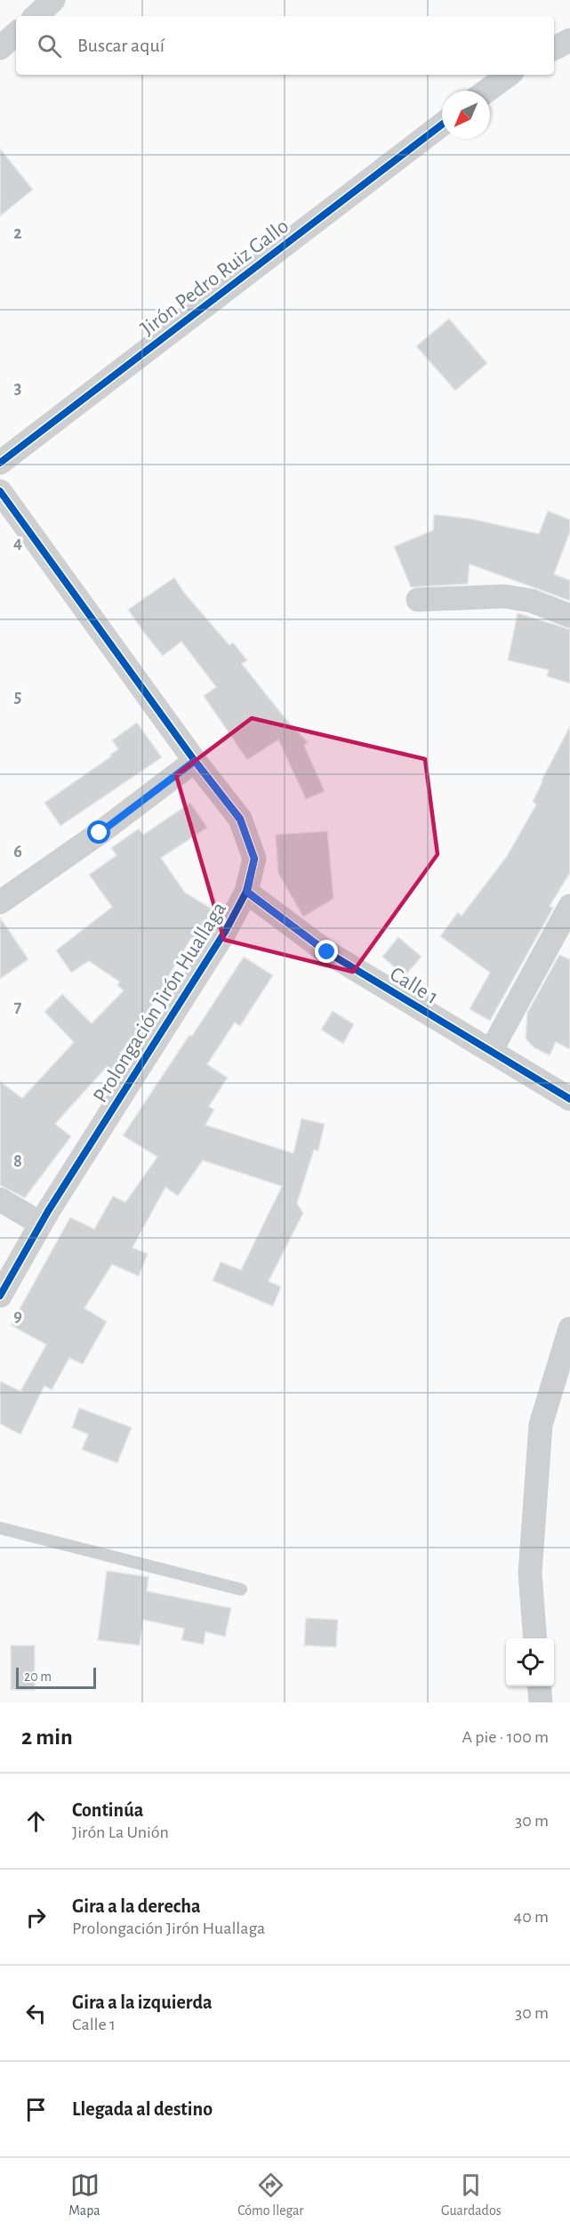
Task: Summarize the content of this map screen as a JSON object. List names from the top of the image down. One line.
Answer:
{"streets":{"street":["Jirón Pedro Ruiz Gallo","Calle 1","Prolongación Jirón Huallaga"]},"crossings":[["Calle 1","Prolongación Jirón Huallaga"]],"scale_bar":"20 m","north":"bottom left","page":{"search":"Buscar aquí","scale":"20 m","heading":["2 min","A pie · 100 m"],"list":[["Continúa","Jirón La Unión","30 m"],["Gira a la derecha","Prolongación Jirón Huallaga","40 m"],["Gira a la izquierda","Calle 1","30 m"],"Llegada al destino"],"nav":["Mapa","Cómo llegar","Guardados"]},"grid":{"rows":["2","3","4","5","6","7","8","9"]}}
